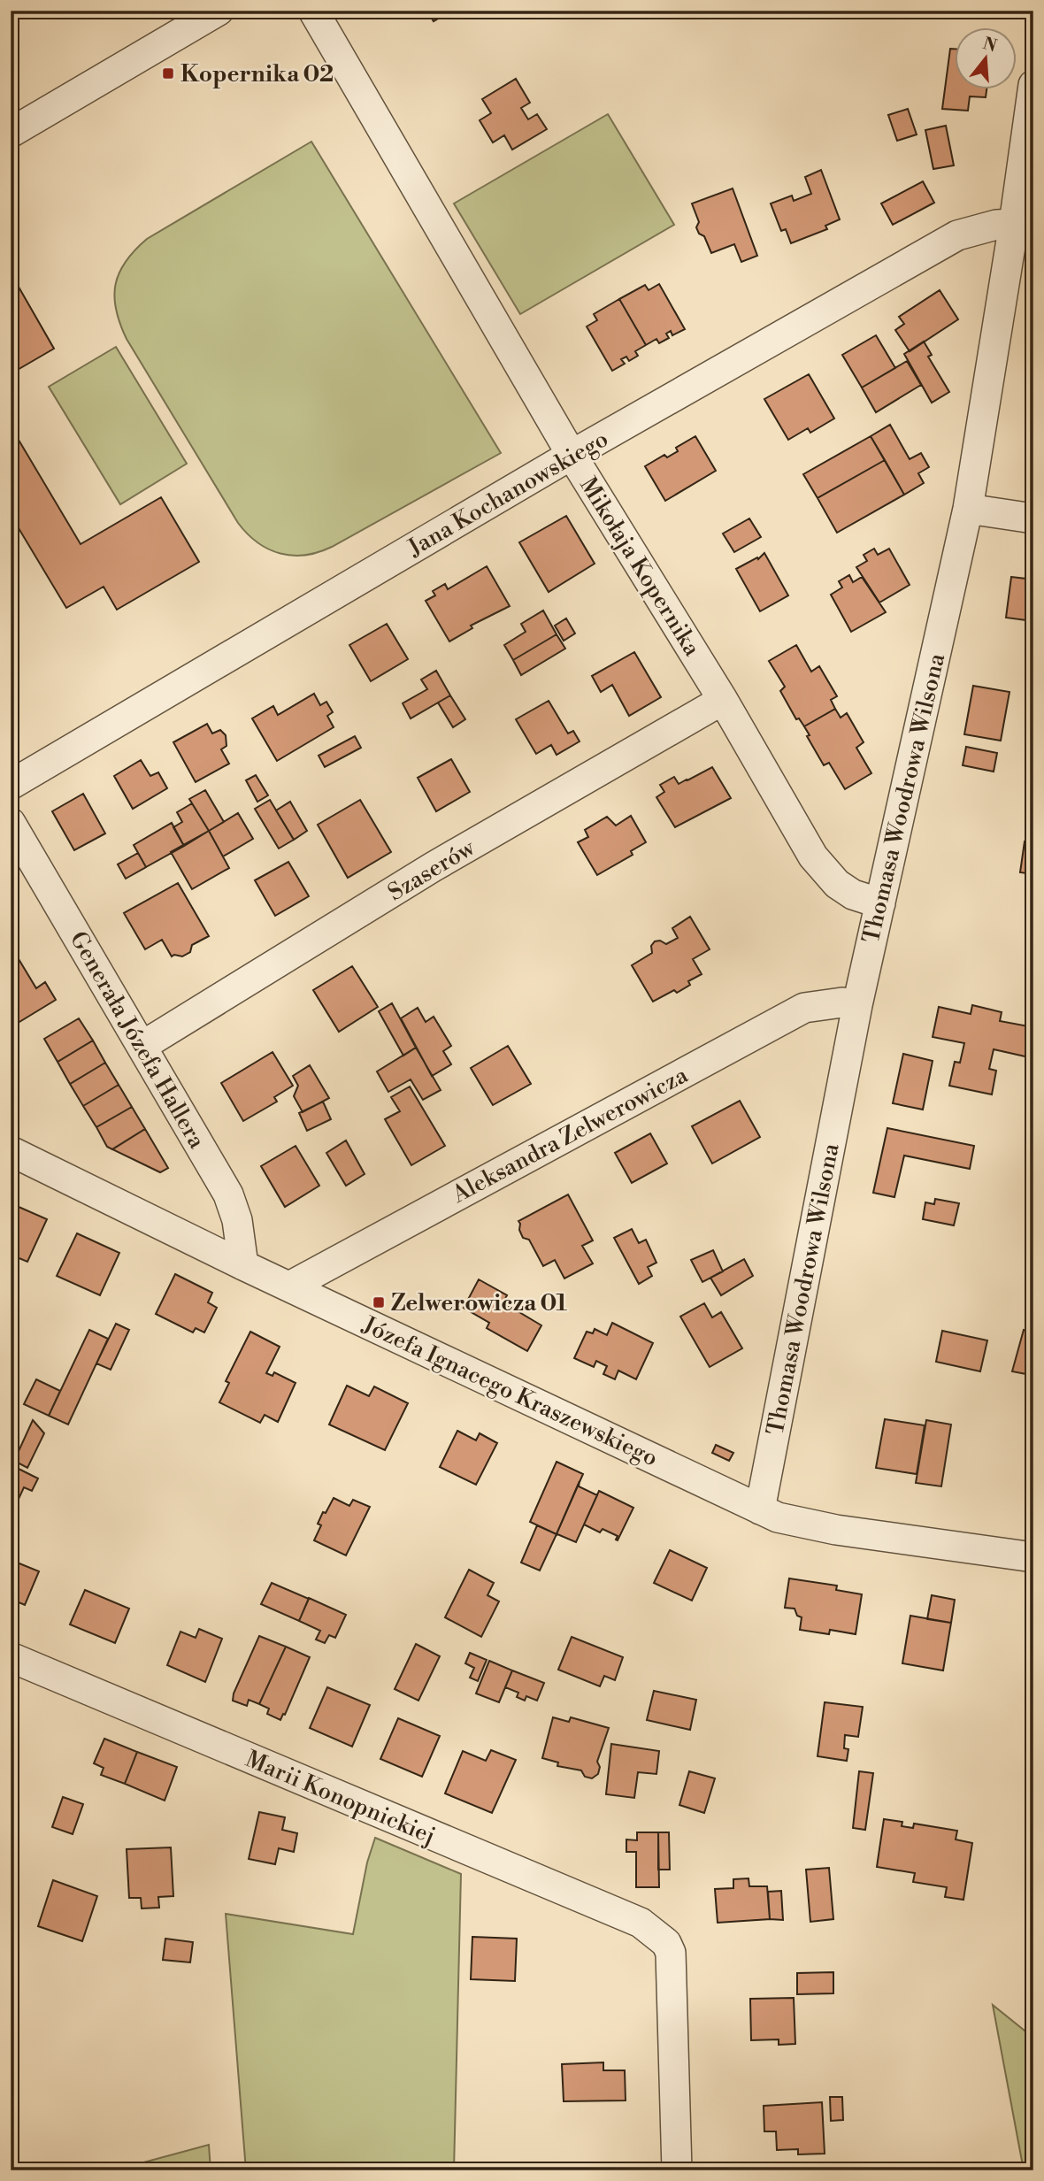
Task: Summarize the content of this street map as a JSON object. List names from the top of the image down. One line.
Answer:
{"streets":{"street":["Jana Kochanowskiego","Mikołaja Kopernika","Thomasa Woodrowa Wilsona","Szaserów","Generała Józefa Hallera","Aleksandra Zelwerowicza","Józefa Ignacego Kraszewskiego","Marii Konopnickiej"]},"crossings":[["Jana Kochanowskiego","Mikołaja Kopernika"],["Jana Kochanowskiego","Thomasa Woodrowa Wilsona"],["Mikołaja Kopernika","Thomasa Woodrowa Wilsona"],["Mikołaja Kopernika","Szaserów"],["Thomasa Woodrowa Wilsona","Aleksandra Zelwerowicza"],["Thomasa Woodrowa Wilsona","Józefa Ignacego Kraszewskiego"],["Szaserów","Generała Józefa Hallera"],["Generała Józefa Hallera","Józefa Ignacego Kraszewskiego"],["Aleksandra Zelwerowicza","Józefa Ignacego Kraszewskiego"]],"places":{"transit":["Kopernika 02","Zelwerowicza 01"]},"north":"top"}
